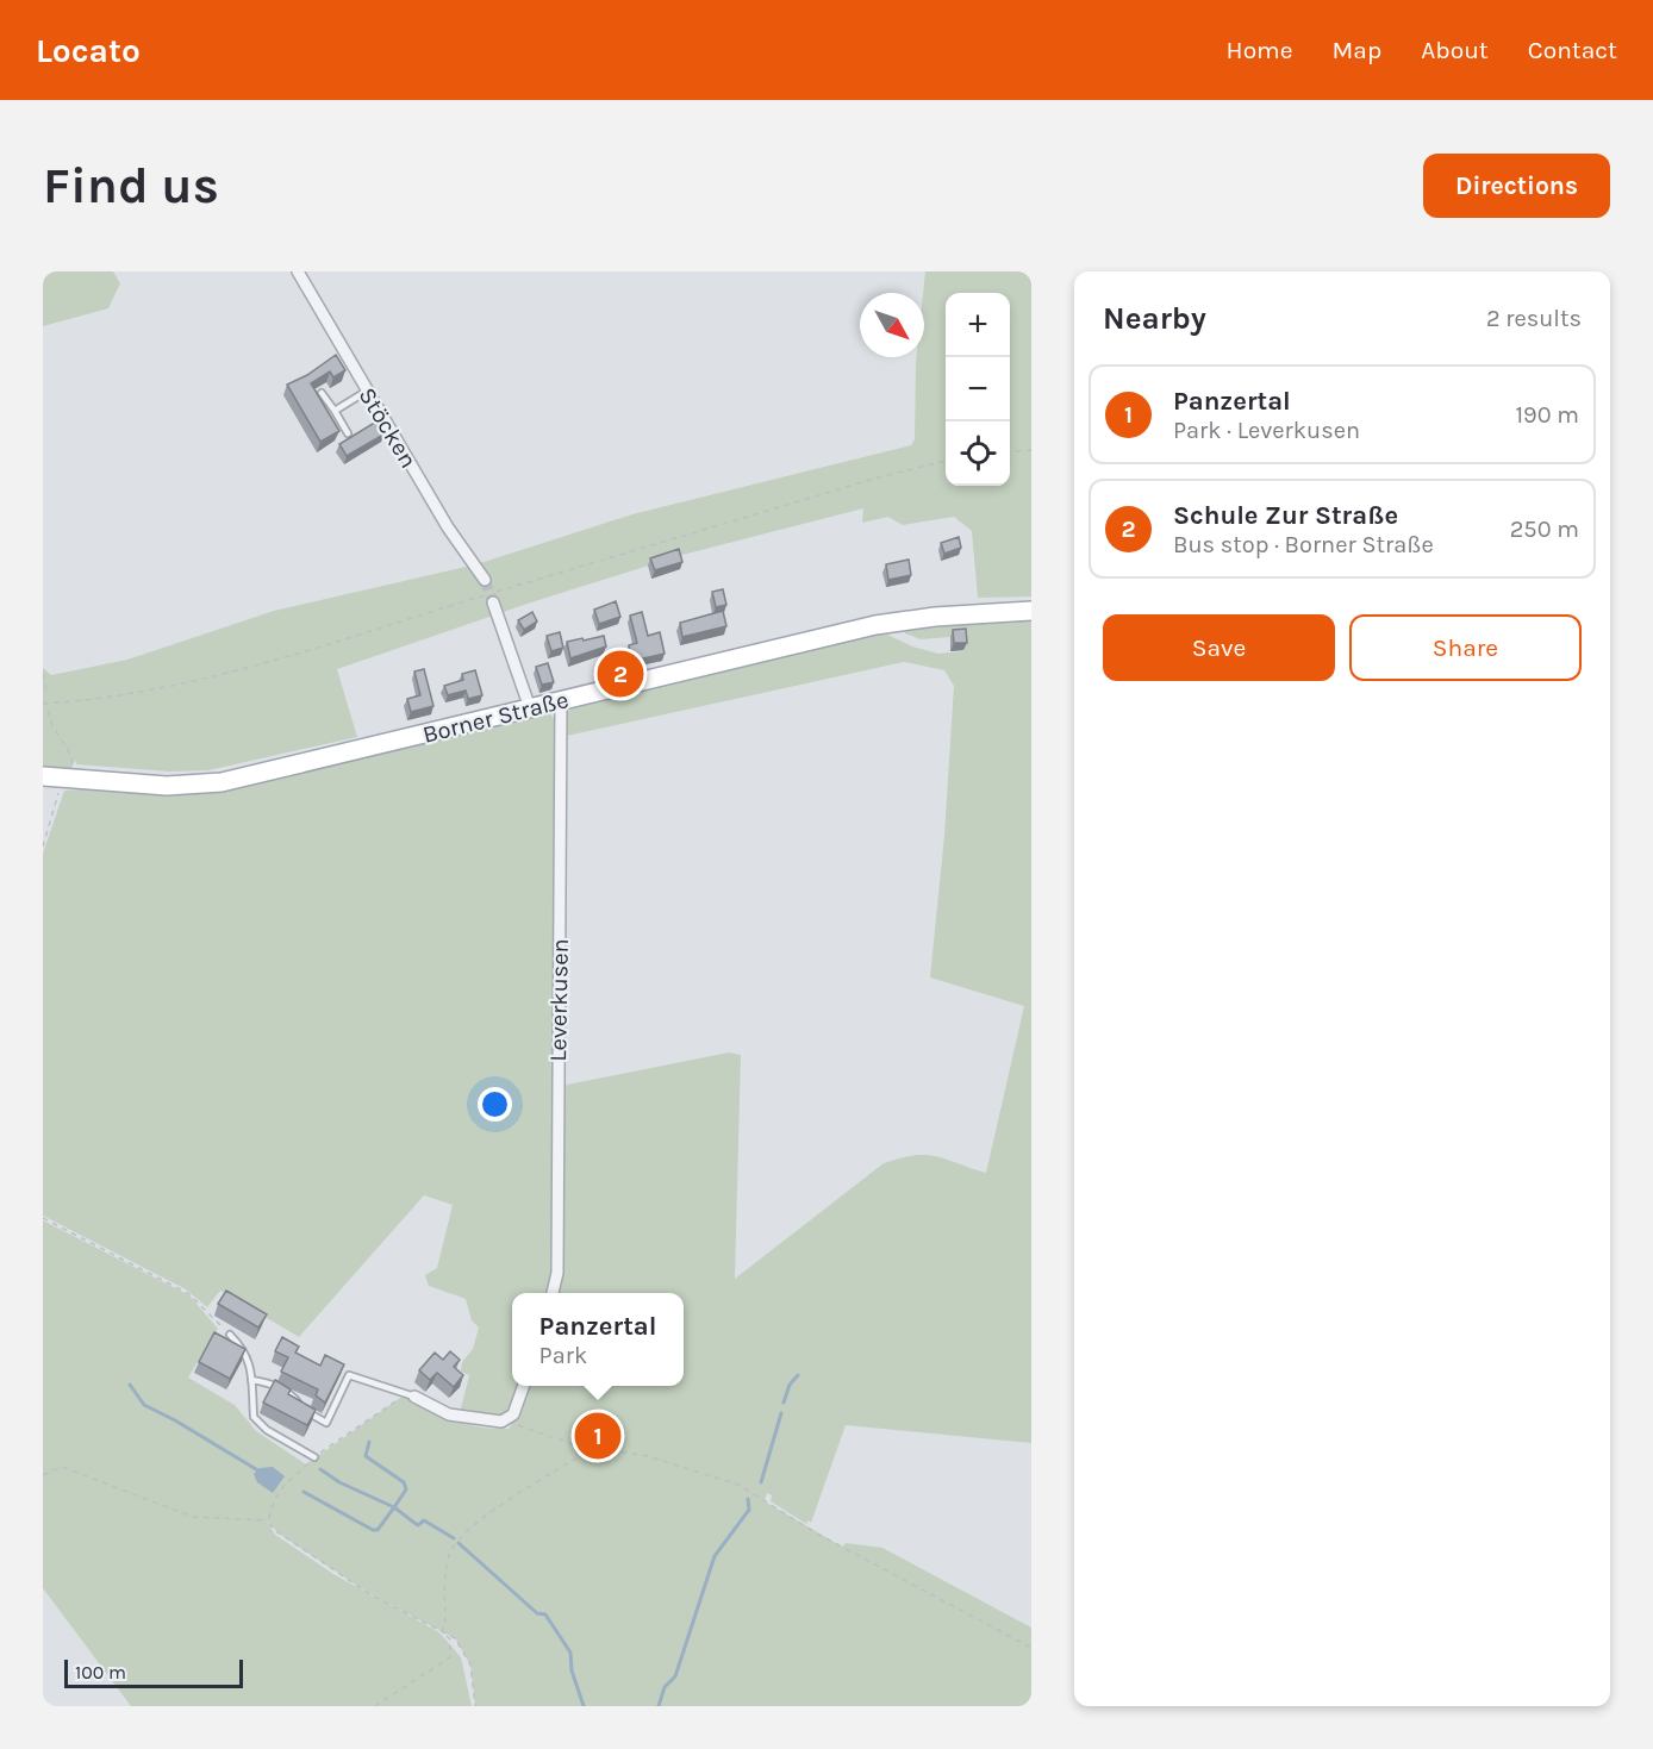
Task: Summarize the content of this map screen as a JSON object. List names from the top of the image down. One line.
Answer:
{"streets":{"main road":["Borner Straße"],"street":["Stöcken","Leverkusen"]},"crossings":[["Borner Straße","Leverkusen"]],"scale_bar":"100 m","north":"bottom right","page":{"header":"Locato","nav":["Home","Map","About","Contact"],"buttons":["Directions",["Save","Share"]],"title":"Find us","heading":["Nearby","2 results"],"map_buttons":["+","−"],"list":[{"mark":"1","name":"Panzertal","note":"Park · Leverkusen","value":"190 m"},{"mark":"2","name":"Schule Zur Straße","note":"Bus stop · Borner Straße","value":"250 m"}],"pins":["2","1"],"popup":["Panzertal","Park"],"scale":"100 m"}}
